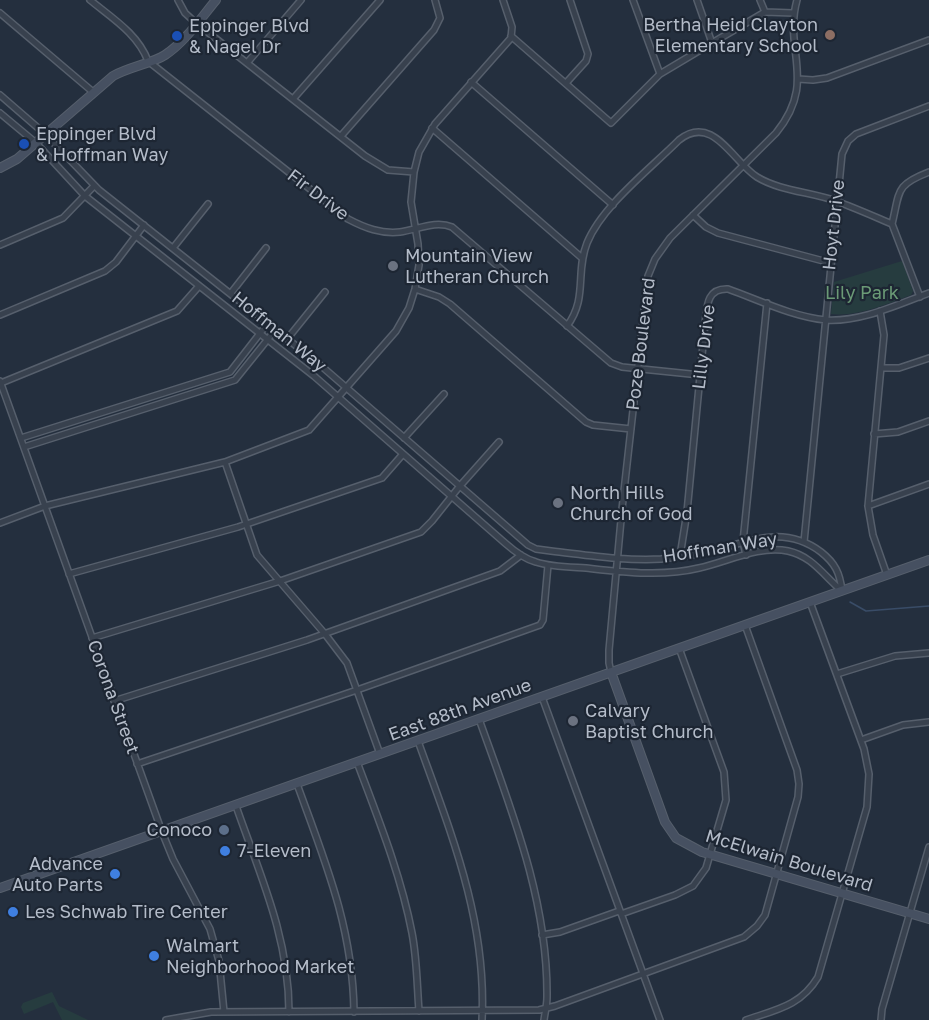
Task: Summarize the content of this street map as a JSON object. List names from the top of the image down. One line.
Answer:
{"streets":{"main road":["East 88th Avenue","McElwain Boulevard"],"street":["Fir Drive","Hoyt Drive","Hoffman Way","Poze Boulevard","Lilly Drive","Corona Street"]},"crossings":[["Fir Drive","Poze Boulevard"],["Fir Drive","Lilly Drive"],["Hoyt Drive","Hoffman Way"],["Hoyt Drive","Lilly Drive"],["Hoffman Way","Poze Boulevard"],["Hoffman Way","Lilly Drive"],["Hoffman Way","East 88th Avenue"],["Poze Boulevard","East 88th Avenue"],["Poze Boulevard","McElwain Boulevard"],["Corona Street","East 88th Avenue"],["East 88th Avenue","McElwain Boulevard"]],"parks":["Lily Park"],"places":["Bertha Heid Clayton Elementary School","Eppinger Blvd & Nagel Dr","Eppinger Blvd & Hoffman Way","Mountain View Lutheran Church","North Hills Church of God","Calvary Baptist Church","Conoco","7-Eleven","Advance Auto Parts","Les Schwab Tire Center","Walmart Neighborhood Market"]}
